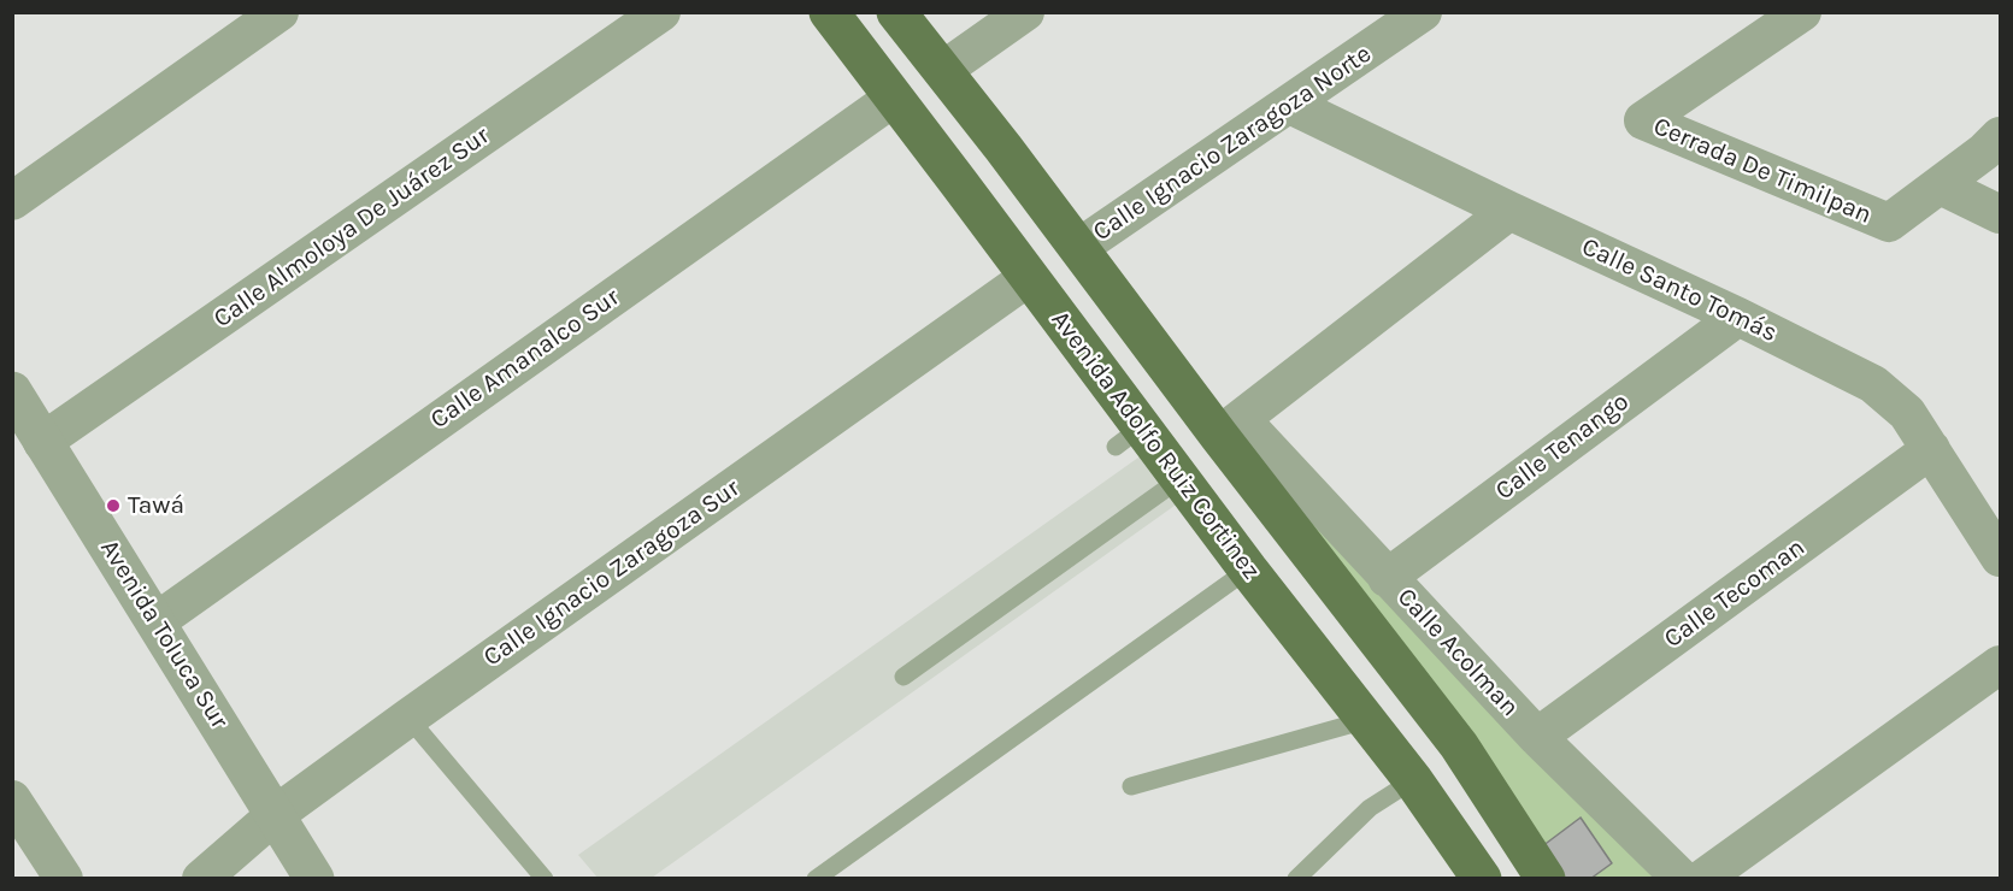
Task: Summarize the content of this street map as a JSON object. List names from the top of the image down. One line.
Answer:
{"streets":{"main road":["Avenida Adolfo Ruiz Cortinez"],"street":["Calle Ignacio Zaragoza Norte","Cerrada De Timilpan","Calle Almoloya De Juárez Sur","Calle Santo Tomás","Calle Amanalco Sur","Calle Tenango","Calle Ignacio Zaragoza Sur","Calle Tecoman","Avenida Toluca Sur","Calle Acolman"]},"crossings":[["Calle Ignacio Zaragoza Norte","Calle Santo Tomás"],["Calle Almoloya De Juárez Sur","Avenida Toluca Sur"],["Calle Santo Tomás","Calle Tenango"],["Calle Santo Tomás","Calle Tecoman"],["Calle Amanalco Sur","Avenida Adolfo Ruiz Cortinez"],["Calle Amanalco Sur","Avenida Toluca Sur"],["Avenida Adolfo Ruiz Cortinez","Calle Ignacio Zaragoza Sur"],["Calle Tenango","Calle Acolman"],["Calle Ignacio Zaragoza Sur","Avenida Toluca Sur"],["Calle Tecoman","Calle Acolman"]],"places":["Tawá"]}
